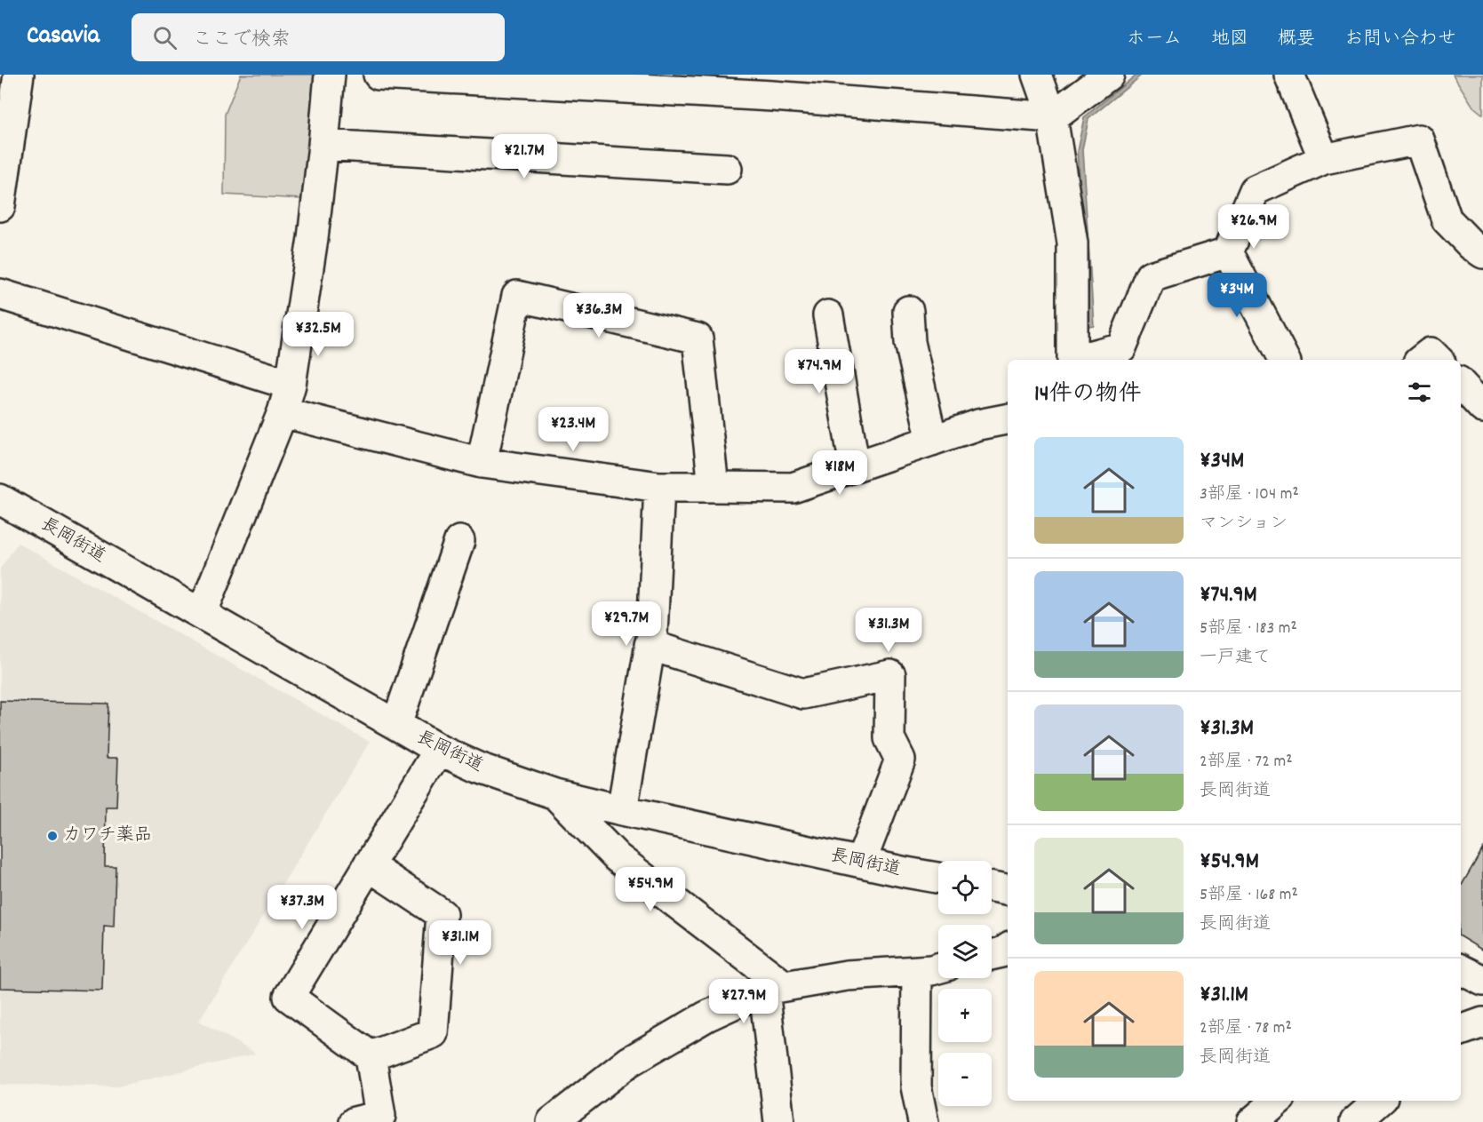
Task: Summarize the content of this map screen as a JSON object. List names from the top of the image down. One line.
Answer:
{"streets":{"street":["長岡街道"]},"places":["カワチ薬品"],"page":{"header":"Casavia","search":"ここで検索","nav":["ホーム","地図","概要","お問い合わせ"],"price":["¥21.7M","¥26.9M","¥34M","¥36.3M","¥32.5M","¥74.9M","¥23.4M","¥18M","¥29.7M","¥31.3M","¥54.9M","¥37.3M","¥31.1M","¥27.9M"],"heading":"14件の物件","list":[{"name":"¥34M","note":"3部屋 · 104 m² · マンション"},{"name":"¥74.9M","note":"5部屋 · 183 m² · 一戸建て"},{"name":"¥31.3M","note":"2部屋 · 72 m² · 長岡街道"},{"name":"¥54.9M","note":"5部屋 · 168 m² · 長岡街道"},{"name":"¥31.1M","note":"2部屋 · 78 m² · 長岡街道"}],"map_buttons":["+","−"]}}
